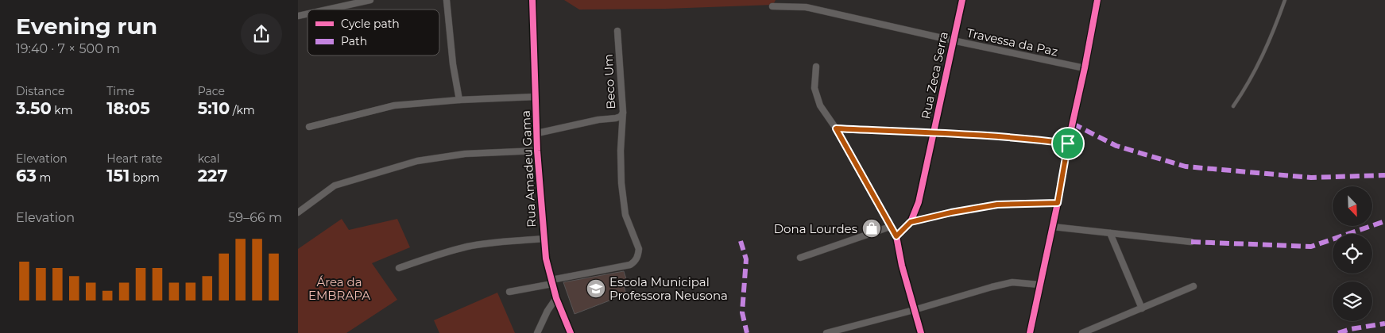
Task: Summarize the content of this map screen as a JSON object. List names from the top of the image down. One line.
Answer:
{"streets":{"street":["Travessa da Paz","Rua Zeca Serra","Beco Um","Rua Amadeu Gama"]},"crossings":[["Travessa da Paz","Rua Zeca Serra"],["Beco Um","Rua Amadeu Gama"]],"parks":["Área da EMBRAPA"],"places":{"shop":["Dona Lourdes"],"school or university":["Escola Municipal Professora Neusona"]},"legend":["Cycle path","Path"],"north":"bottom right","page":{"heading":["Evening run","19:40 · 7 × 500 m"],"stats":[["Distance","3.50 km"],["Time","18:05"],["Pace","5:10 /km"],["Elevation","63 m"],["Heart rate","151 bpm"],["kcal","227"]],"chart":["Elevation","59–66 m"]}}
